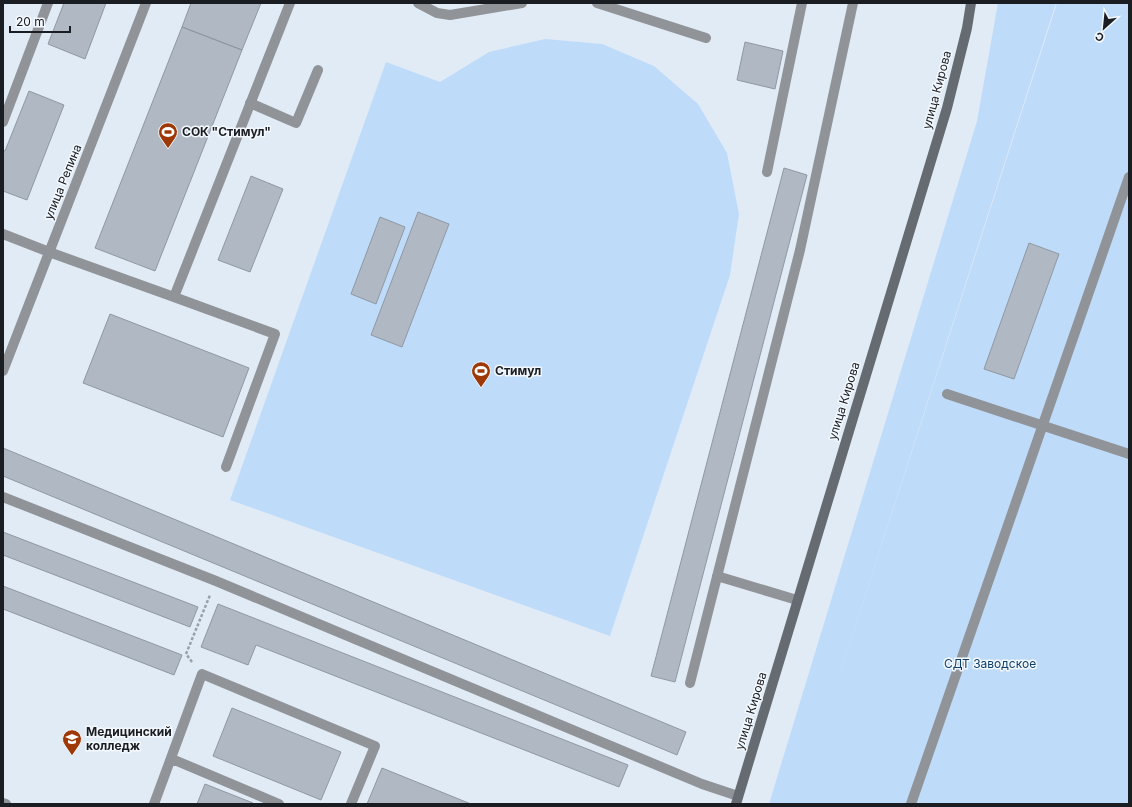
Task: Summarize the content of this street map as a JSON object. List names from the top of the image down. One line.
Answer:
{"streets":{"main road":["улица Кирова"],"street":["улица Репина"]},"parks":["СДТ Заводское"],"places":{"sports":["СОК \"Стимул\"","Стимул"],"school or university":["Медицинский колледж"]},"scale_bar":"20 m","north":"bottom left"}
